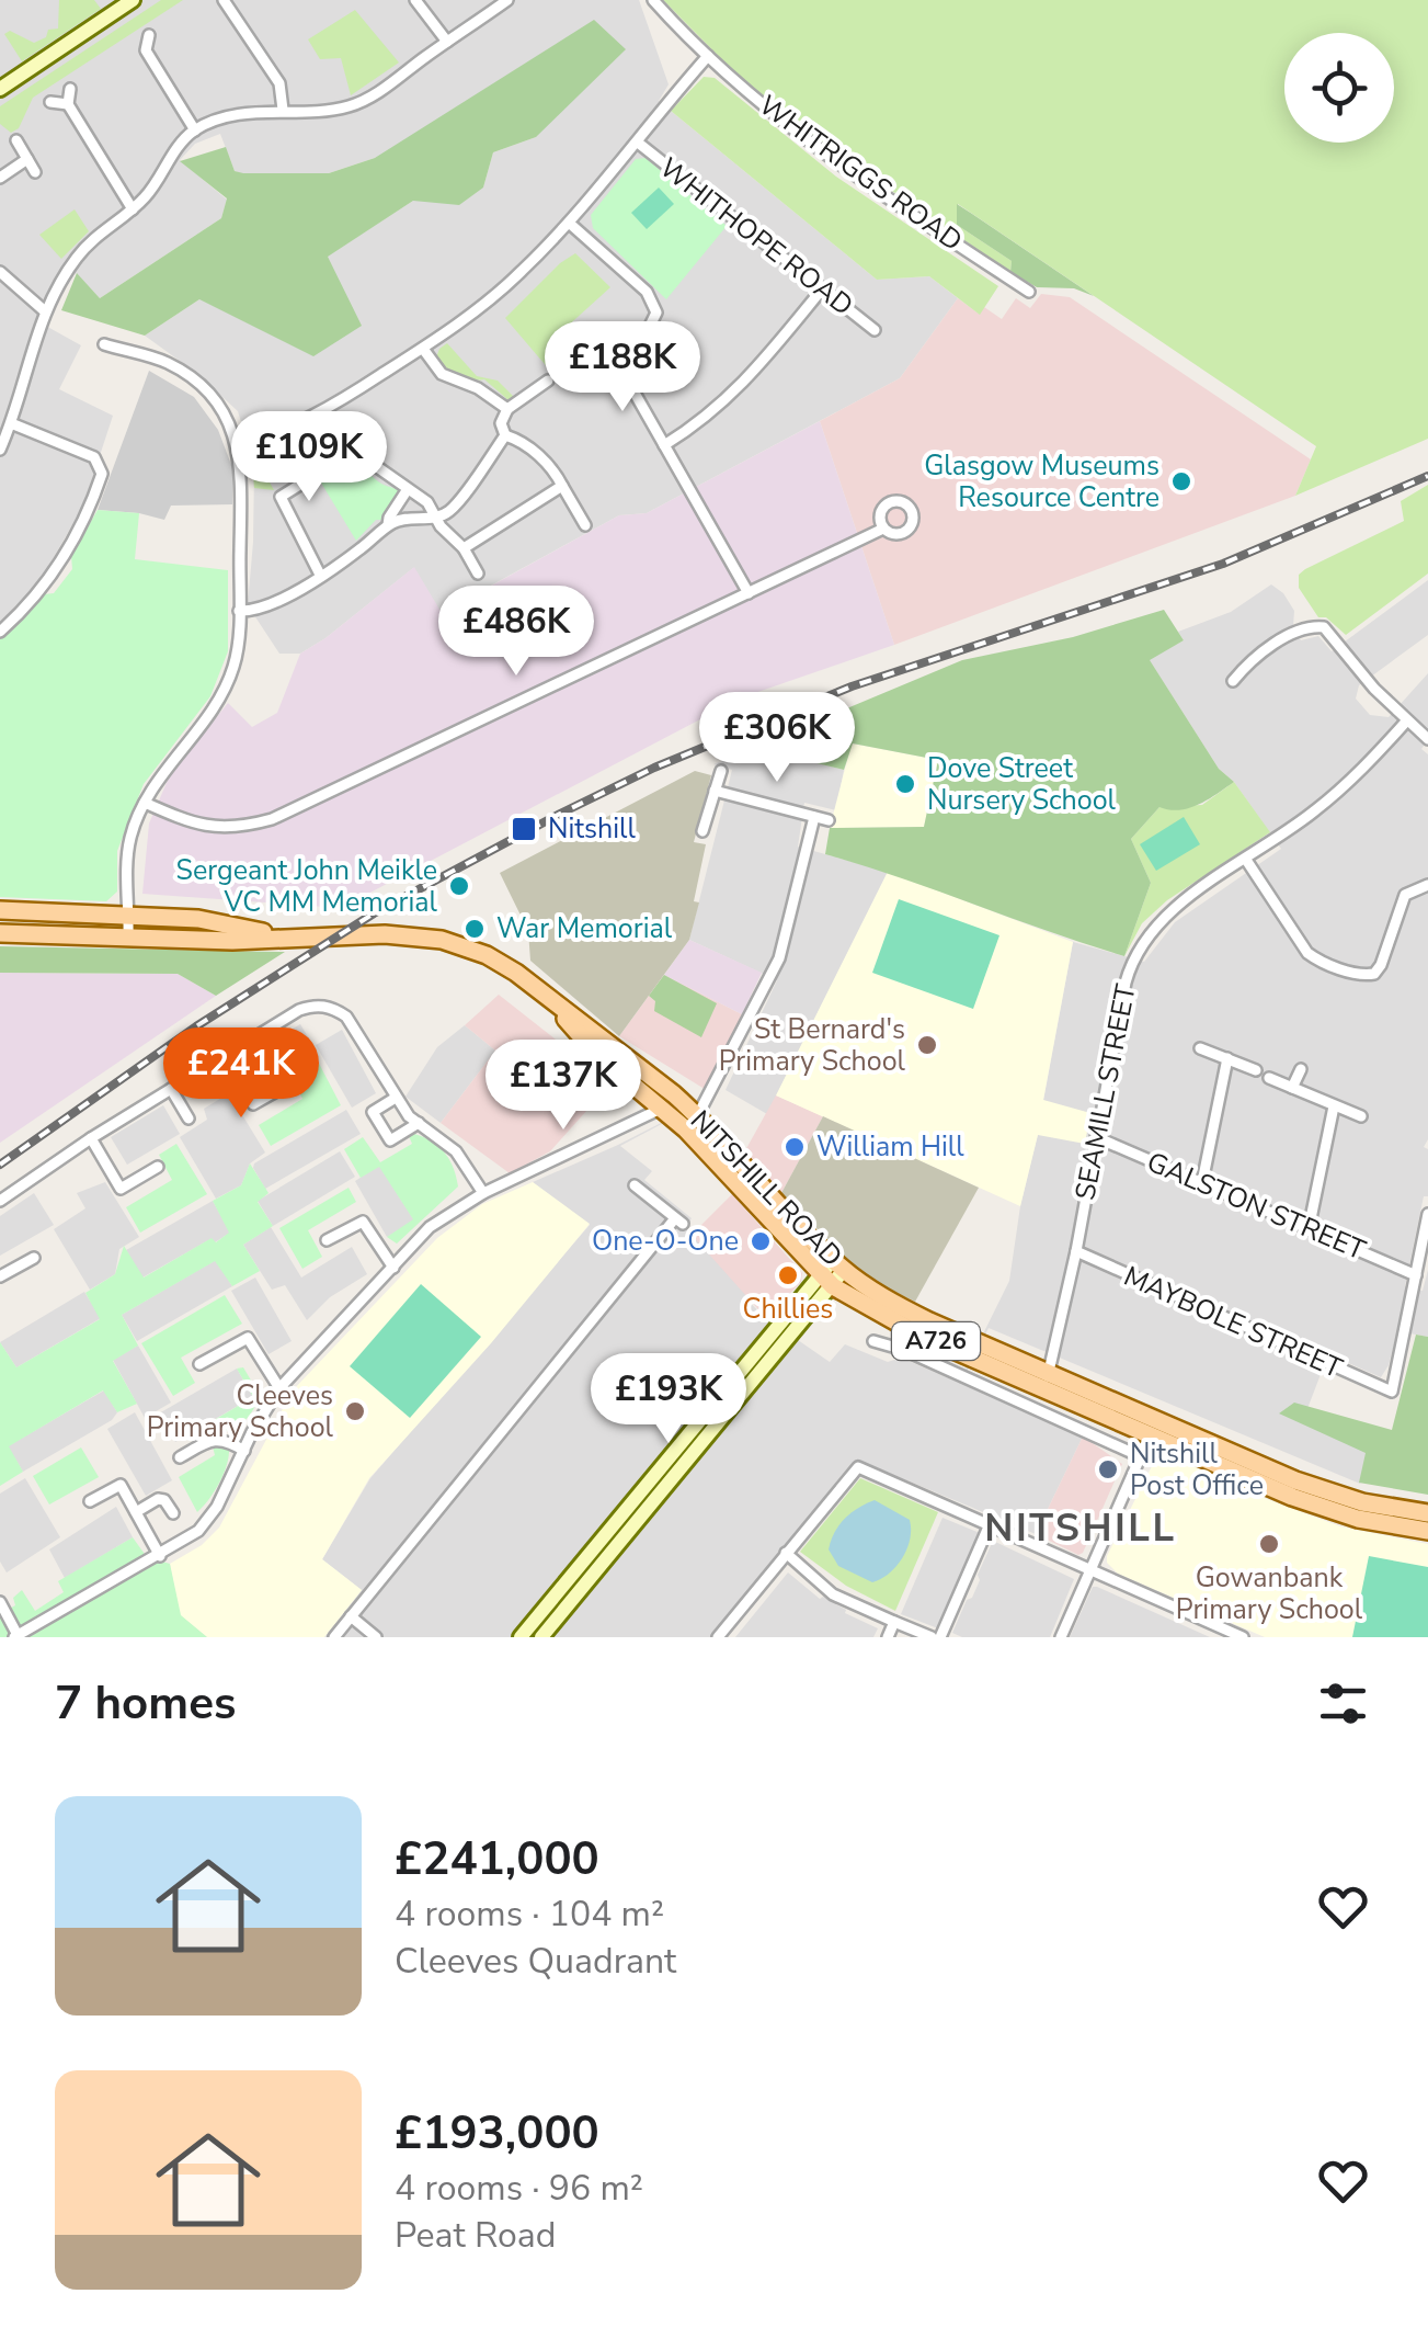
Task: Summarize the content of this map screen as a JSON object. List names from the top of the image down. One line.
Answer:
{"streets":{"main road":["NITSHILL ROAD","A726"],"street":["WHITRIGGS ROAD","WHITHOPE ROAD","SEAMILL STREET","GALSTON STREET","MAYBOLE STREET"]},"crossings":[["SEAMILL STREET","NITSHILL ROAD"],["SEAMILL STREET","GALSTON STREET"],["SEAMILL STREET","MAYBOLE STREET"],["GALSTON STREET","MAYBOLE STREET"]],"districts":["NITSHILL"],"places":{"other":["Glasgow Museums Resource Centre","Dove Street Nursery School","Sergeant John Meikle VC MM Memorial","War Memorial","St Bernard's Primary School","William Hill","One-O-One","Chillies","Cleeves Primary School","Nitshill Post Office","Gowanbank Primary School"],"transit":["Nitshill"]},"page":{"price":["£188K","£109K","£486K","£306K","£241K","£137K","£193K"],"heading":"7 homes","list":[{"name":"£241,000","note":"4 rooms · 104 m² · Cleeves Quadrant"},{"name":"£193,000","note":"4 rooms · 96 m² · Peat Road"}]}}
